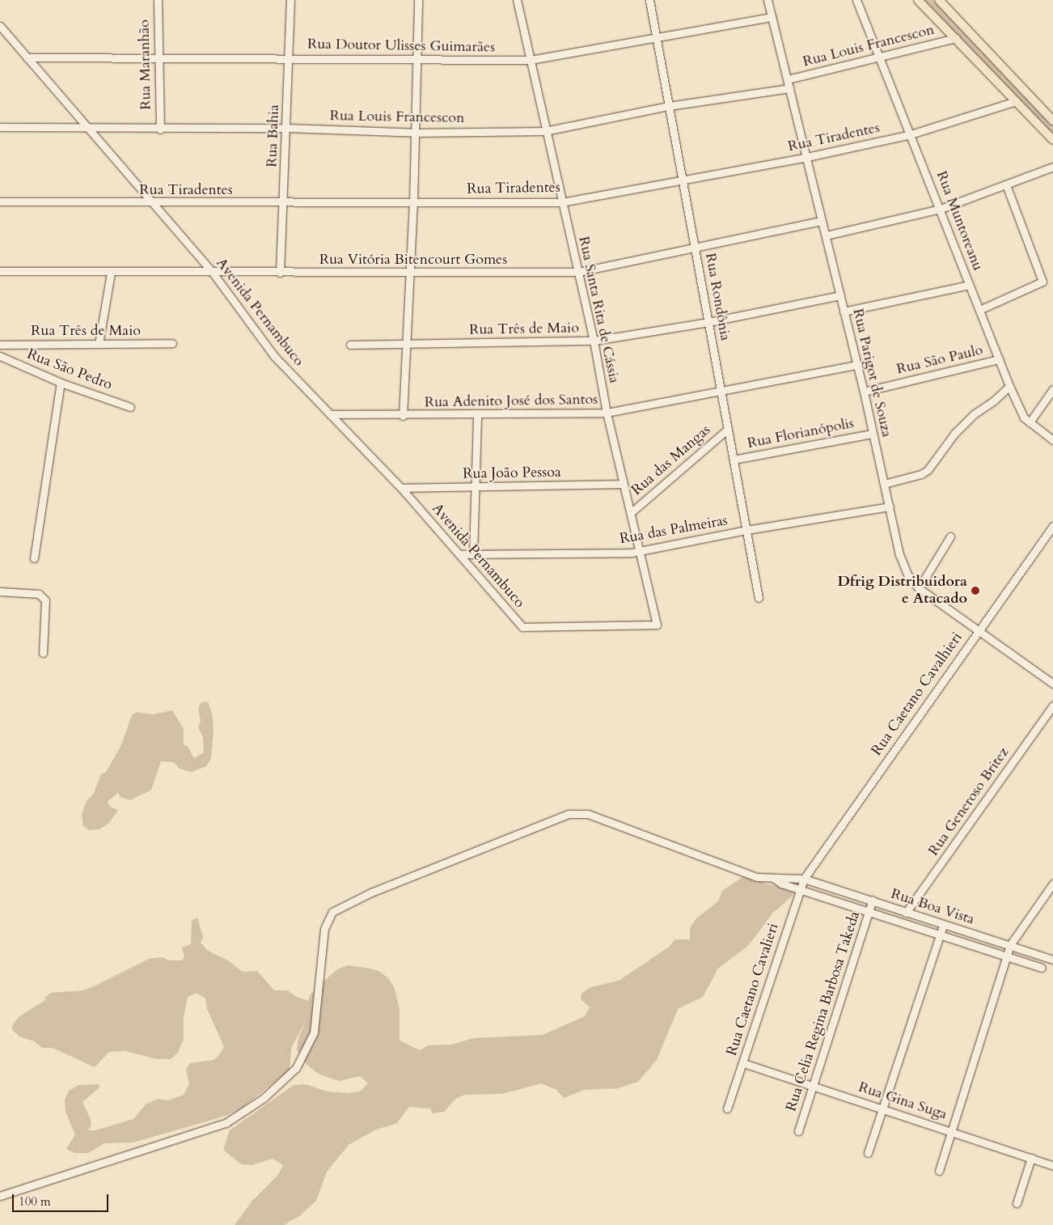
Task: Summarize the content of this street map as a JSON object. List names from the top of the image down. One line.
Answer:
{"streets":{"street":["Rua Doutor Ulisses Guimarães","Rua Louis Francescon","Rua Maranhão","Rua Bahia","Rua Tiradentes","Rua Muntoreanu","Rua Vitória Bitencourt Gomes","Rua Rondônia","Rua Santa Rita de Cássia","Avenida Pernambuco","Rua Três de Maio","Rua São Paulo","Rua São Pedro","Rua Parigot de Souza","Rua Adenito José dos Santos","Rua Florianópolis","Rua das Mangas","Rua João Pessoa","Rua das Palmeiras","Rua Caetano Cavalhieri","Rua Generoso Britez","Rua Boa Vista","Rua Caetano Cavalieri","Rua Celia Regina Barbosa Takeda","Rua Gina Suga"]},"crossings":[["Rua Doutor Ulisses Guimarães","Rua Maranhão"],["Rua Doutor Ulisses Guimarães","Rua Bahia"],["Rua Doutor Ulisses Guimarães","Rua Rondônia"],["Rua Doutor Ulisses Guimarães","Rua Santa Rita de Cássia"],["Rua Doutor Ulisses Guimarães","Avenida Pernambuco"],["Rua Doutor Ulisses Guimarães","Rua Parigot de Souza"],["Rua Louis Francescon","Rua Maranhão"],["Rua Louis Francescon","Rua Bahia"],["Rua Louis Francescon","Rua Muntoreanu"],["Rua Louis Francescon","Rua Rondônia"],["Rua Louis Francescon","Rua Santa Rita de Cássia"],["Rua Louis Francescon","Avenida Pernambuco"],["Rua Louis Francescon","Rua Parigot de Souza"],["Rua Bahia","Rua Tiradentes"],["Rua Bahia","Rua Vitória Bitencourt Gomes"],["Rua Tiradentes","Rua Muntoreanu"],["Rua Tiradentes","Rua Rondônia"],["Rua Tiradentes","Rua Santa Rita de Cássia"],["Rua Tiradentes","Avenida Pernambuco"],["Rua Tiradentes","Rua Parigot de Souza"],["Rua Muntoreanu","Rua São Paulo"],["Rua Vitória Bitencourt Gomes","Rua Rondônia"],["Rua Vitória Bitencourt Gomes","Rua Santa Rita de Cássia"],["Rua Vitória Bitencourt Gomes","Avenida Pernambuco"],["Rua Vitória Bitencourt Gomes","Rua Parigot de Souza"],["Rua Rondônia","Rua Três de Maio"],["Rua Rondônia","Rua Adenito José dos Santos"],["Rua Rondônia","Rua Florianópolis"],["Rua Rondônia","Rua das Mangas"],["Rua Rondônia","Rua das Palmeiras"],["Rua Santa Rita de Cássia","Avenida Pernambuco"],["Rua Santa Rita de Cássia","Rua Três de Maio"],["Rua Santa Rita de Cássia","Rua Adenito José dos Santos"],["Rua Santa Rita de Cássia","Rua das Mangas"],["Rua Santa Rita de Cássia","Rua João Pessoa"],["Rua Santa Rita de Cássia","Rua das Palmeiras"],["Avenida Pernambuco","Rua Adenito José dos Santos"],["Avenida Pernambuco","Rua João Pessoa"],["Avenida Pernambuco","Rua das Palmeiras"],["Rua Três de Maio","Rua Parigot de Souza"],["Rua São Paulo","Rua Parigot de Souza"],["Rua Parigot de Souza","Rua Adenito José dos Santos"],["Rua Parigot de Souza","Rua Florianópolis"],["Rua Parigot de Souza","Rua das Palmeiras"],["Rua Parigot de Souza","Rua Caetano Cavalhieri"],["Rua Caetano Cavalhieri","Rua Boa Vista"],["Rua Caetano Cavalhieri","Rua Caetano Cavalieri"],["Rua Generoso Britez","Rua Boa Vista"],["Rua Boa Vista","Rua Caetano Cavalieri"],["Rua Boa Vista","Rua Celia Regina Barbosa Takeda"],["Rua Caetano Cavalieri","Rua Gina Suga"],["Rua Celia Regina Barbosa Takeda","Rua Gina Suga"]],"places":["Dfrig Distribuidora e Atacado"],"scale_bar":"100 m"}
